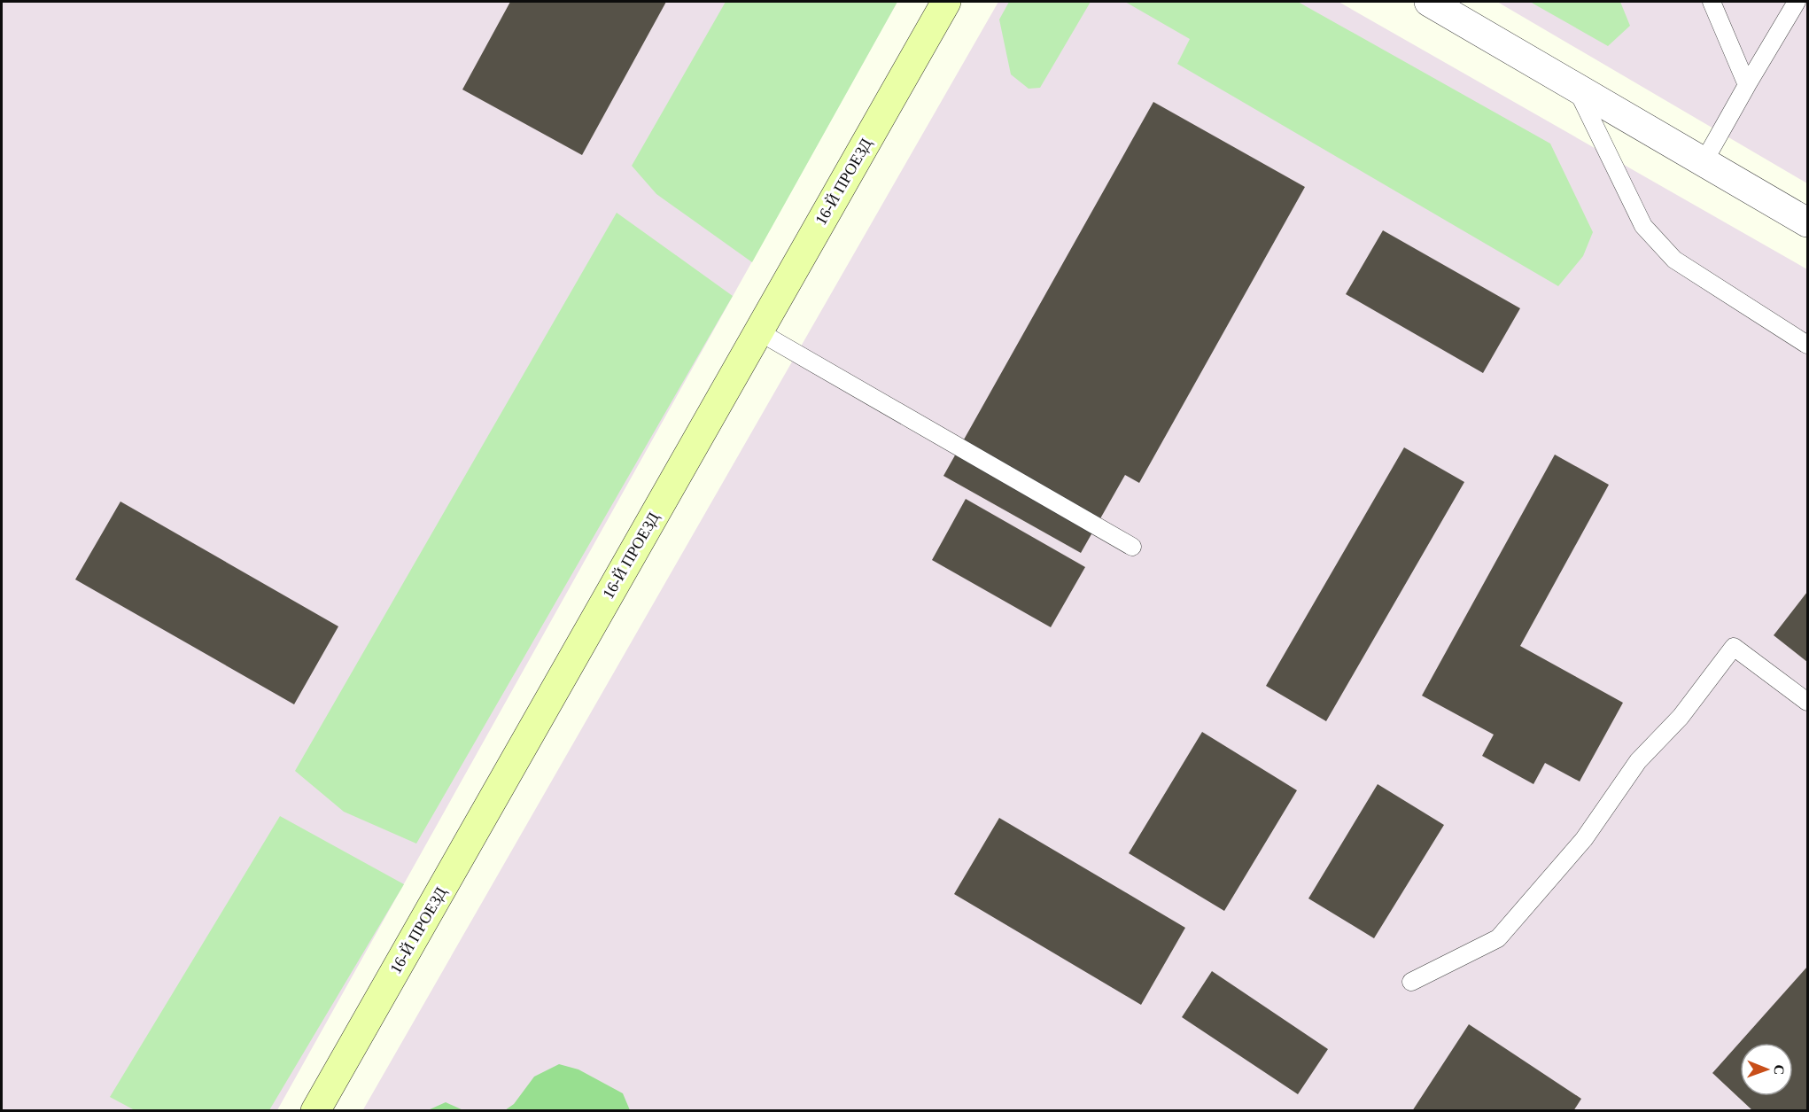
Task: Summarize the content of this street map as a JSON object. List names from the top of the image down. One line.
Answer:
{"streets":{"street":["16-Й ПРОЕЗД"]},"north":"right"}
